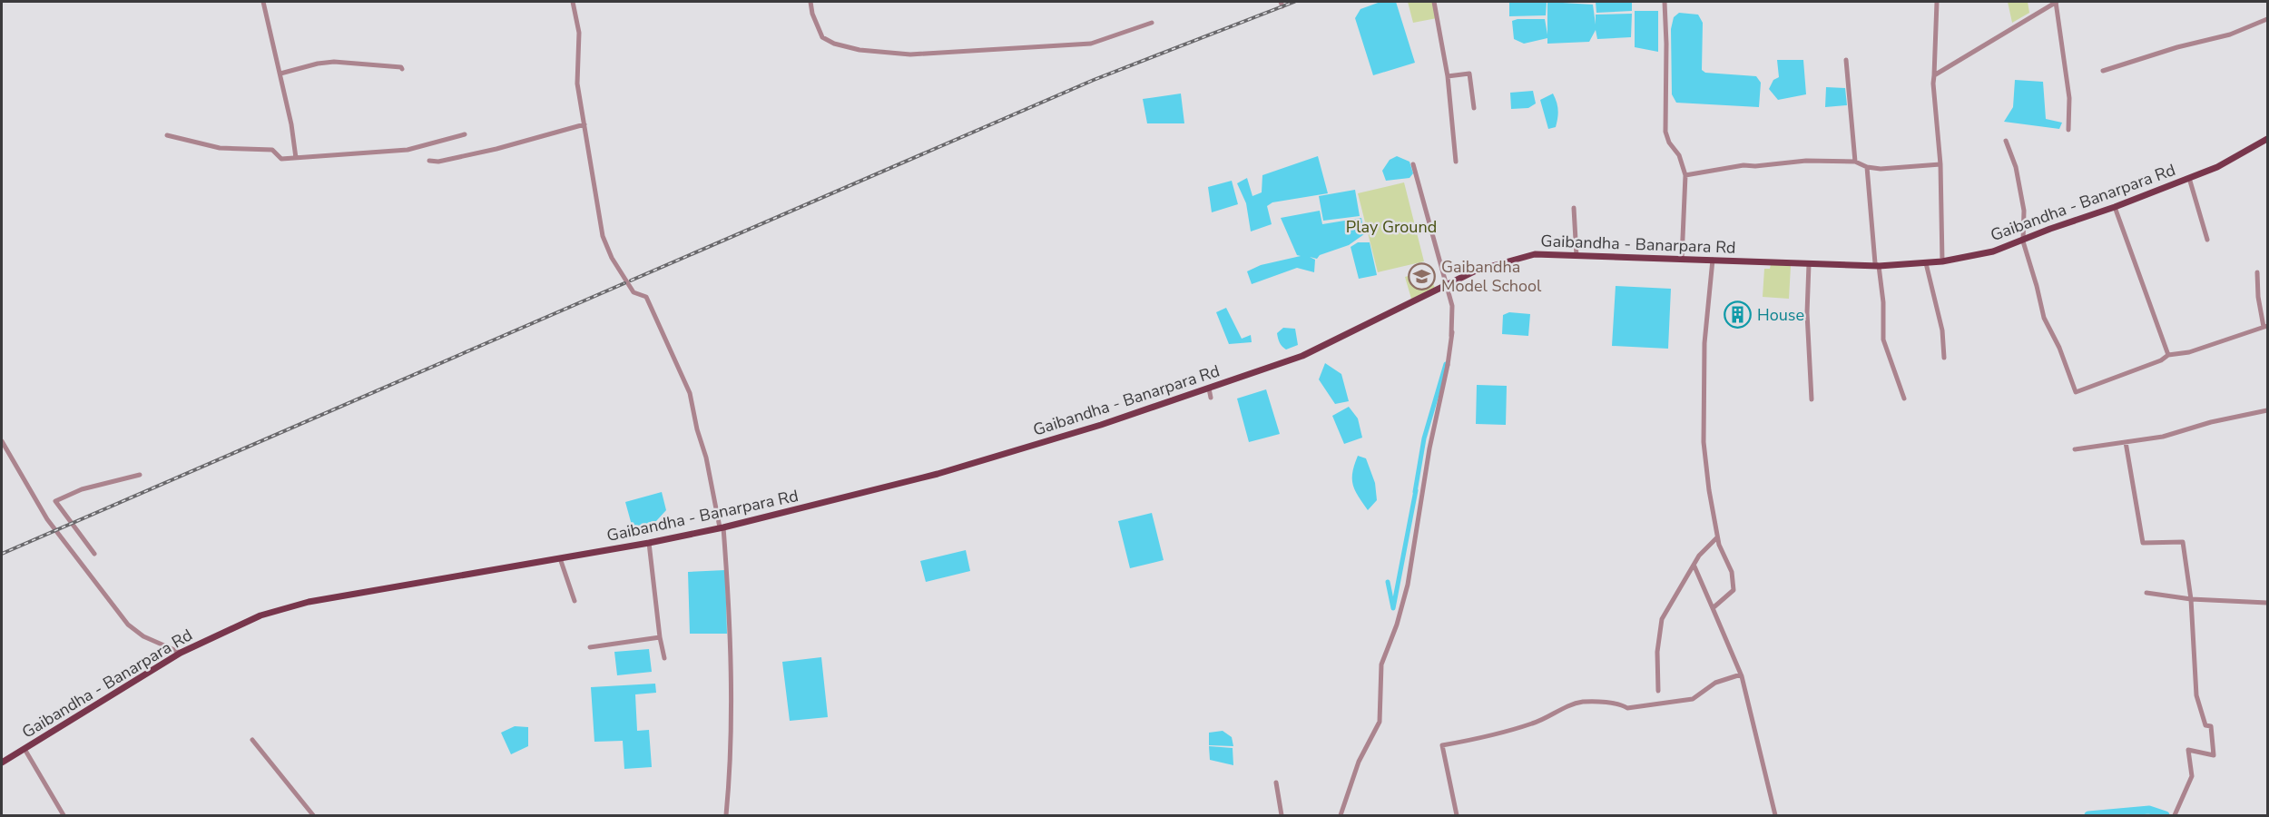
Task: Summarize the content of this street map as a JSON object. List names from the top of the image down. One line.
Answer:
{"streets":{"main road":["Gaibandha - Banarpara Rd"]},"parks":["Play Ground"],"places":{"school or university":["Gaibandha Model School"],"building":["House"]}}
